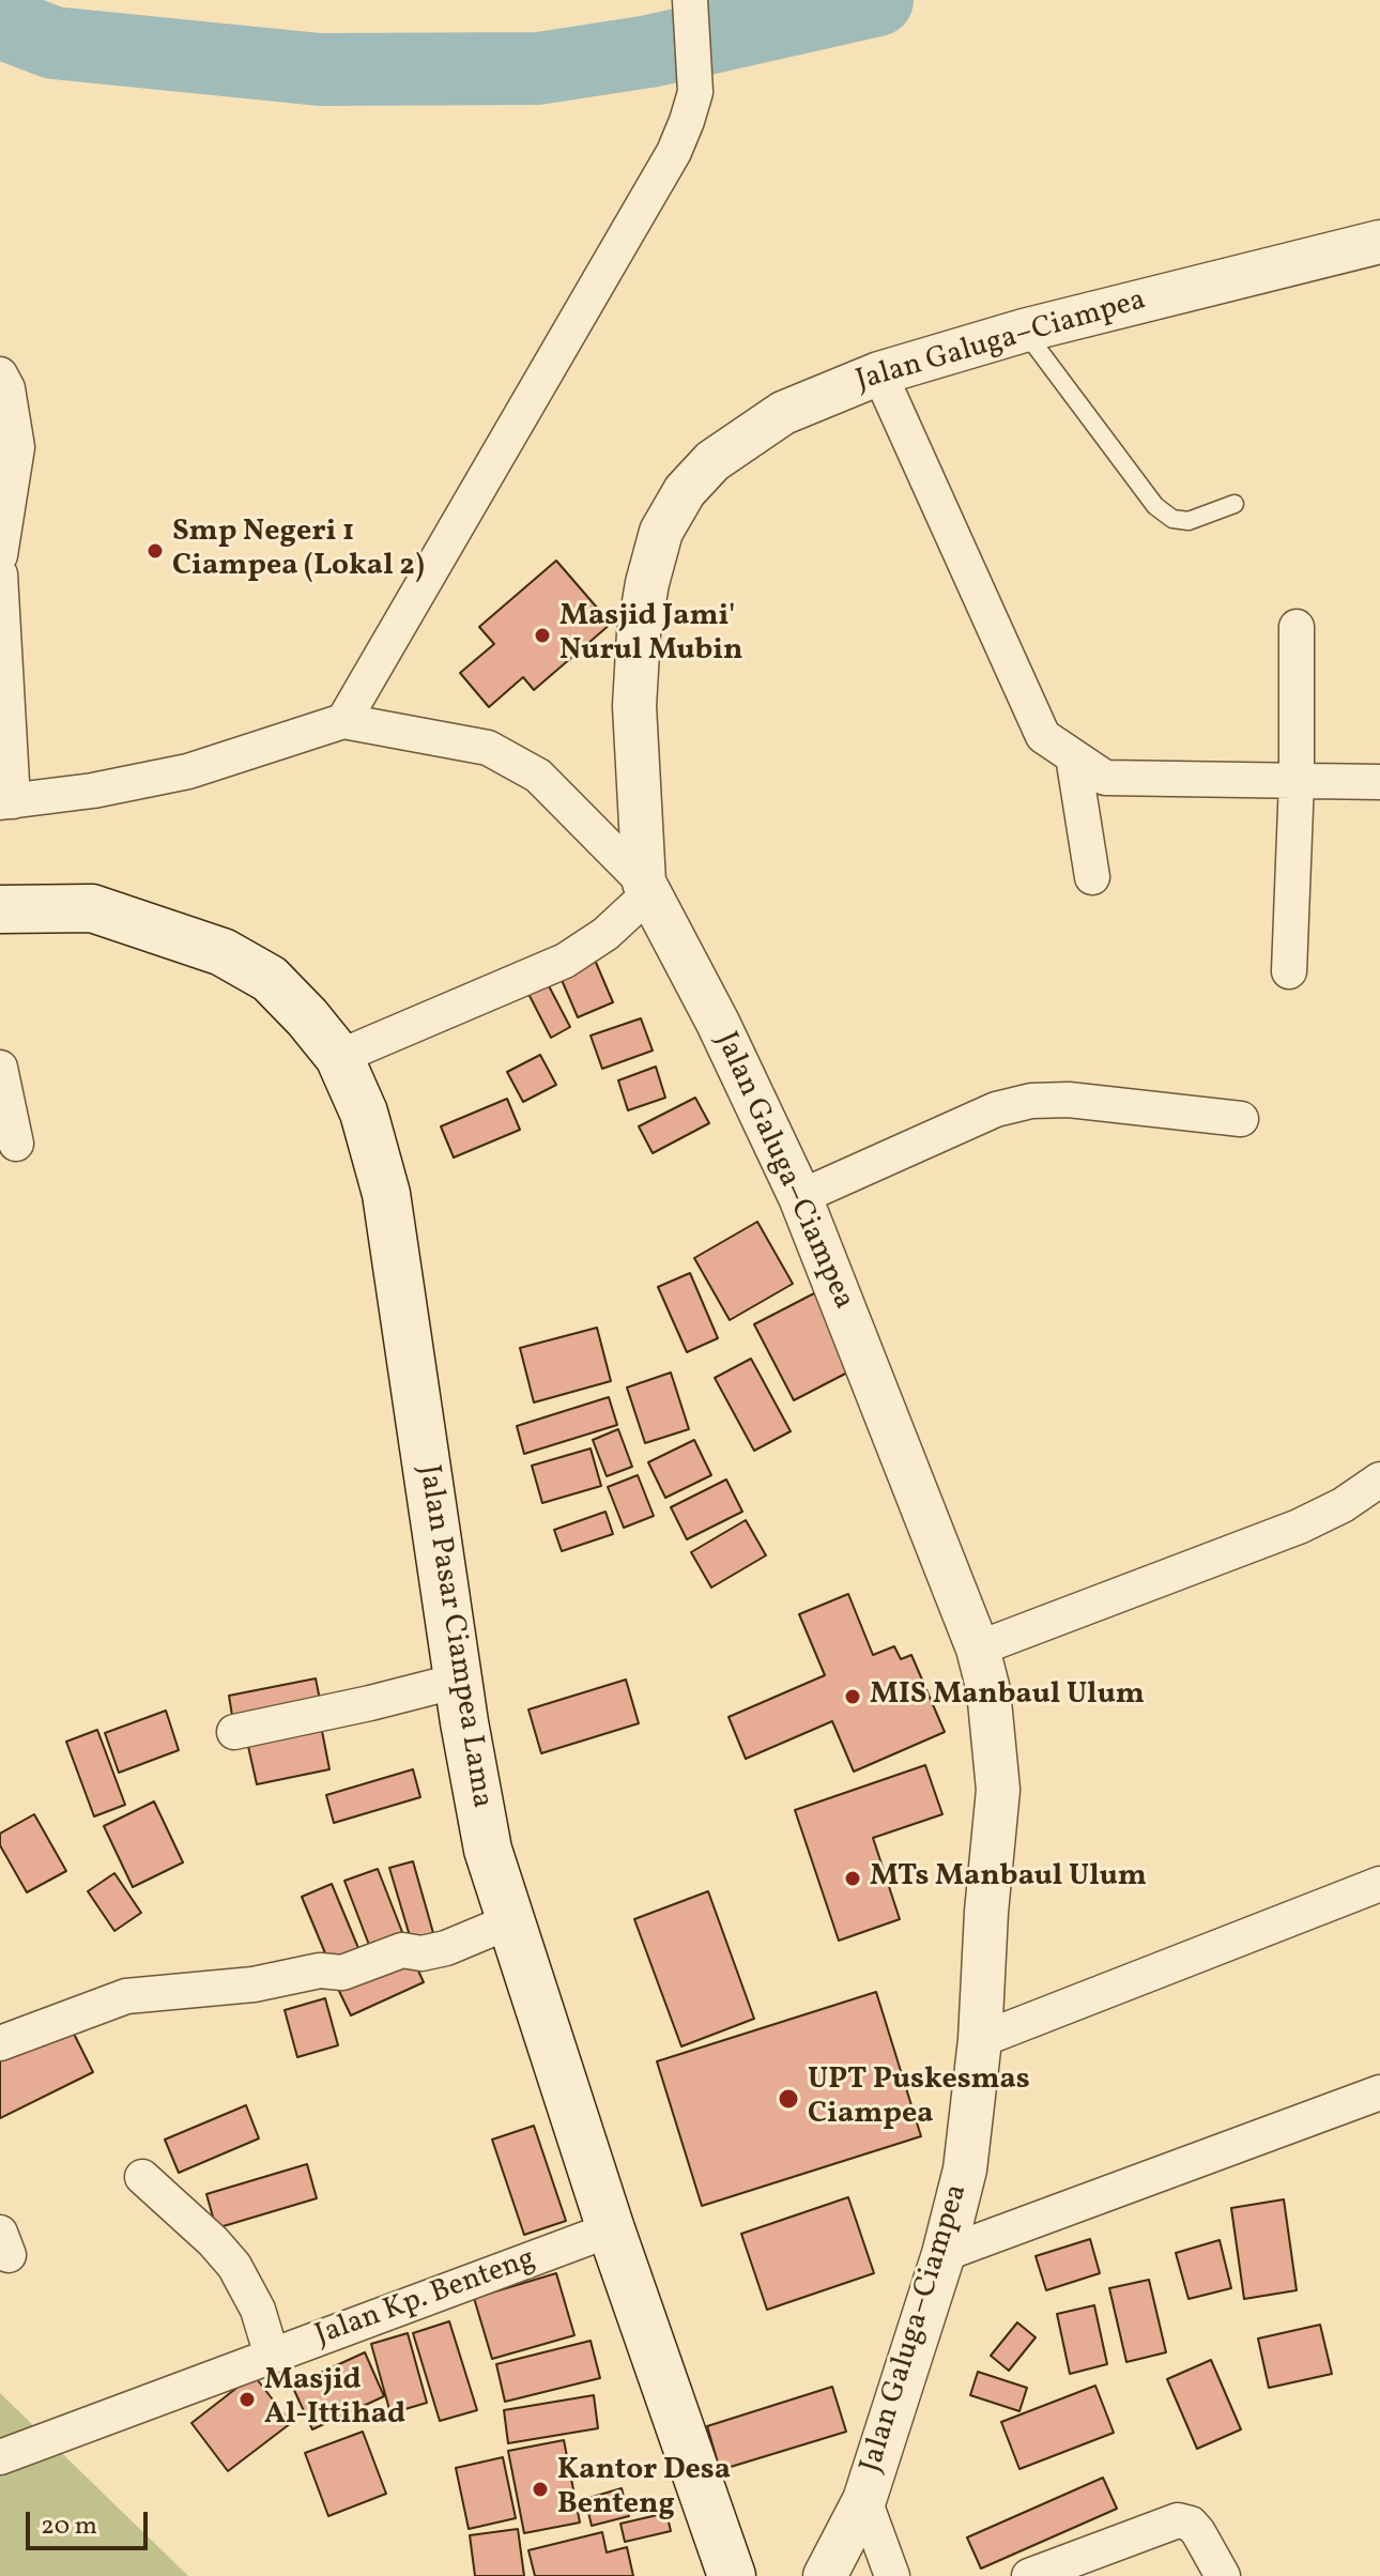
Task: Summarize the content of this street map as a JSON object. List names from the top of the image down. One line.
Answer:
{"streets":{"main road":["Jalan Pasar Ciampea Lama"],"street":["Jalan Galuga–Ciampea","Jalan Kp. Benteng"]},"crossings":[["Jalan Pasar Ciampea Lama","Jalan Kp. Benteng"]],"places":["Smp Negeri 1 Ciampea (Lokal 2)","Masjid Jami' Nurul Mubin","MIS Manbaul Ulum","MTs Manbaul Ulum","UPT Puskesmas Ciampea","Masjid Al-Ittihad","Kantor Desa Benteng"],"scale_bar":"20 m"}
